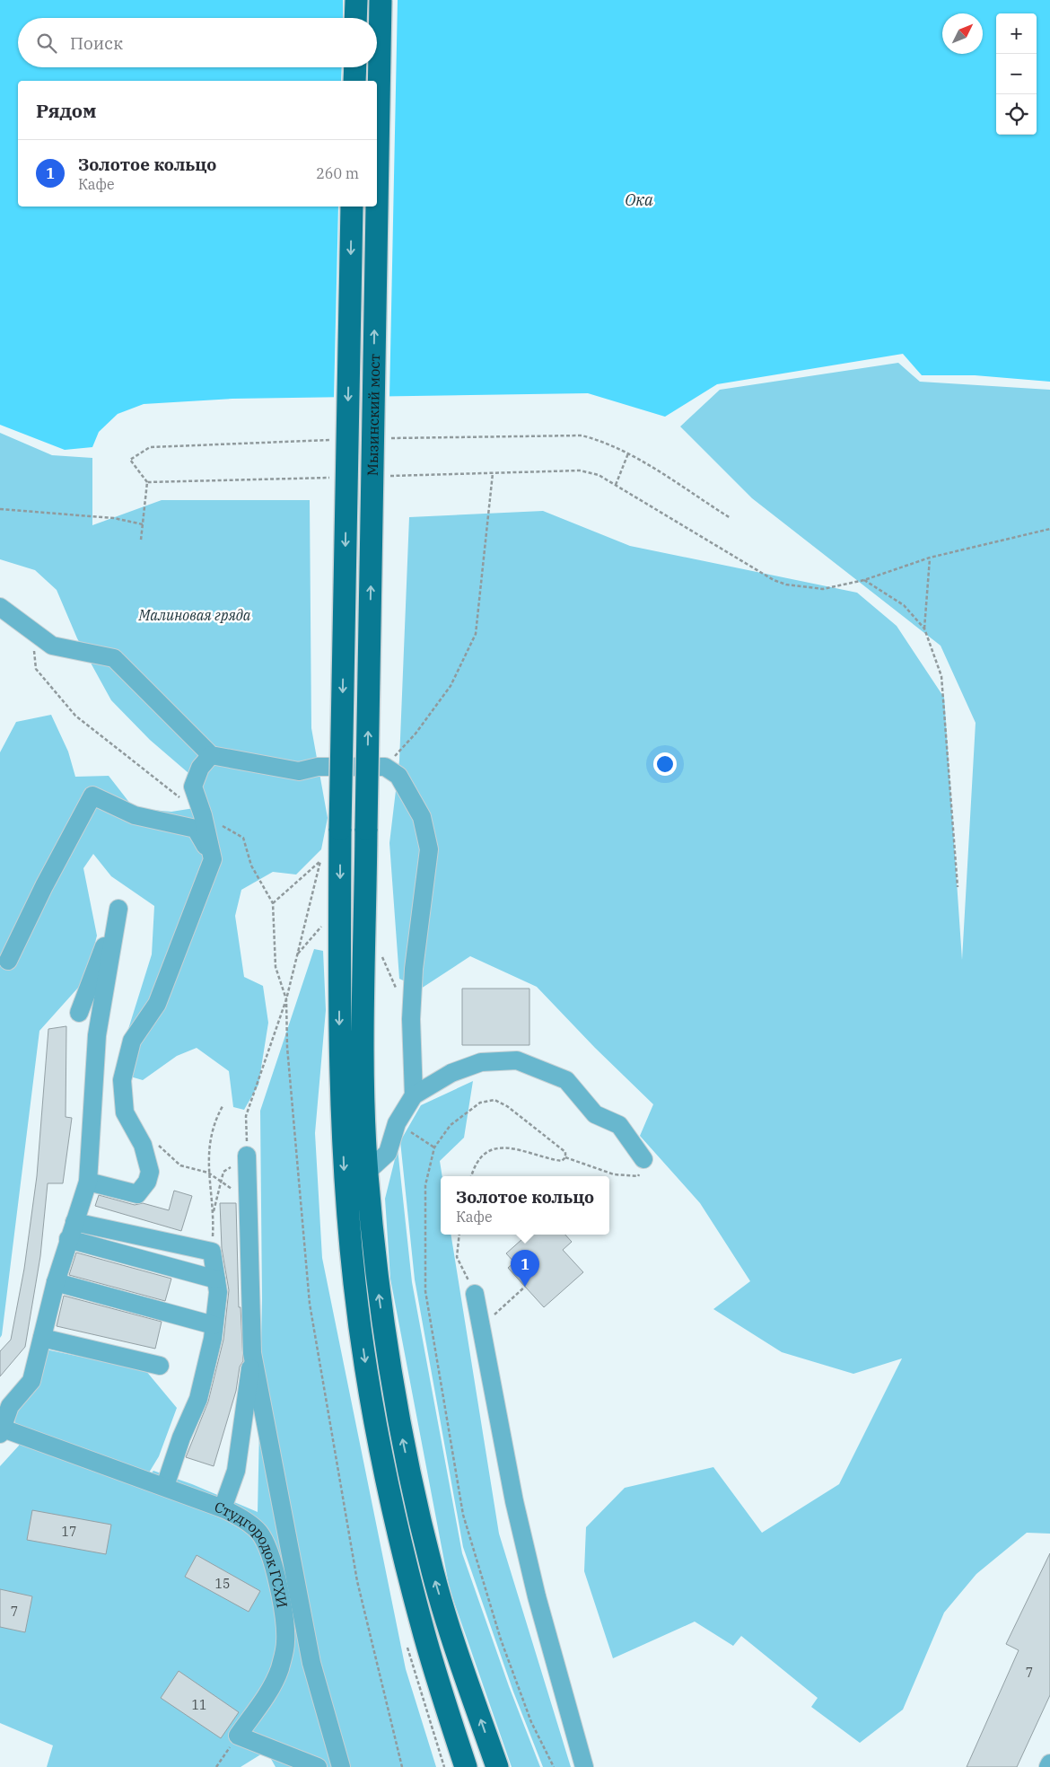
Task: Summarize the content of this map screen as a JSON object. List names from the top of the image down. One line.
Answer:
{"streets":{"main road":["Мызинский мост"],"street":["Студгородок ГСХИ"]},"water":["Ока"],"parks":["Малиновая гряда"],"house_numbers":["17","15","7","7","11"],"north":"top right","page":{"map_buttons":["+","−"],"search":"Поиск","heading":"Рядом","list":[{"mark":"1","name":"Золотое кольцо","note":"Кафе","value":"260 m"}],"popup":["Золотое кольцо","Кафе"],"pins":"1"}}
